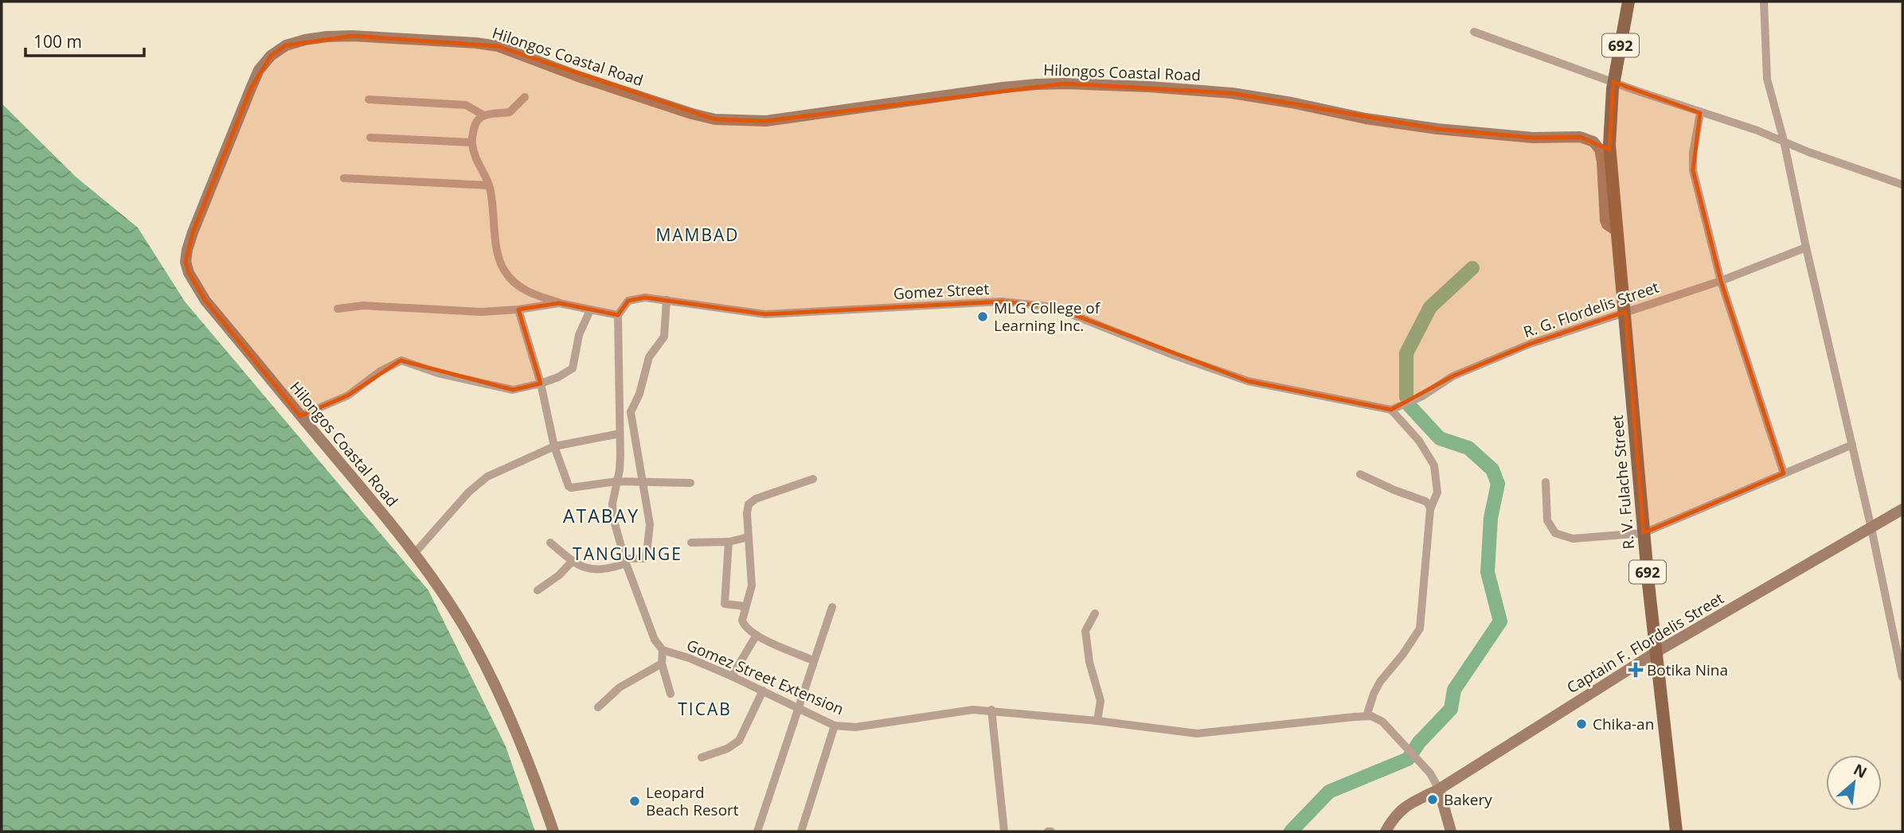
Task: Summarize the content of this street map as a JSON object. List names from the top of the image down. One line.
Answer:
{"streets":{"main road":["692","R. V. Fulache Street"],"street":["Hilongos Coastal Road","Gomez Street","R. G. Flordelis Street","Captain F. Flordelis Street","Gomez Street Extension"]},"crossings":[["692","Hilongos Coastal Road"],["692","R. V. Fulache Street"],["Hilongos Coastal Road","R. V. Fulache Street"],["Gomez Street","R. G. Flordelis Street"],["Gomez Street","Gomez Street Extension"],["R. G. Flordelis Street","R. V. Fulache Street"],["R. V. Fulache Street","Captain F. Flordelis Street"]],"districts":["MAMBAD","ATABAY","TANGUINGE","TICAB"],"places":{"other":["MLG College of Learning Inc.","Chika-an","Bakery","Leopard Beach Resort"],"health":["Botika Nina"]},"scale_bar":"100 m","north":"top right"}
